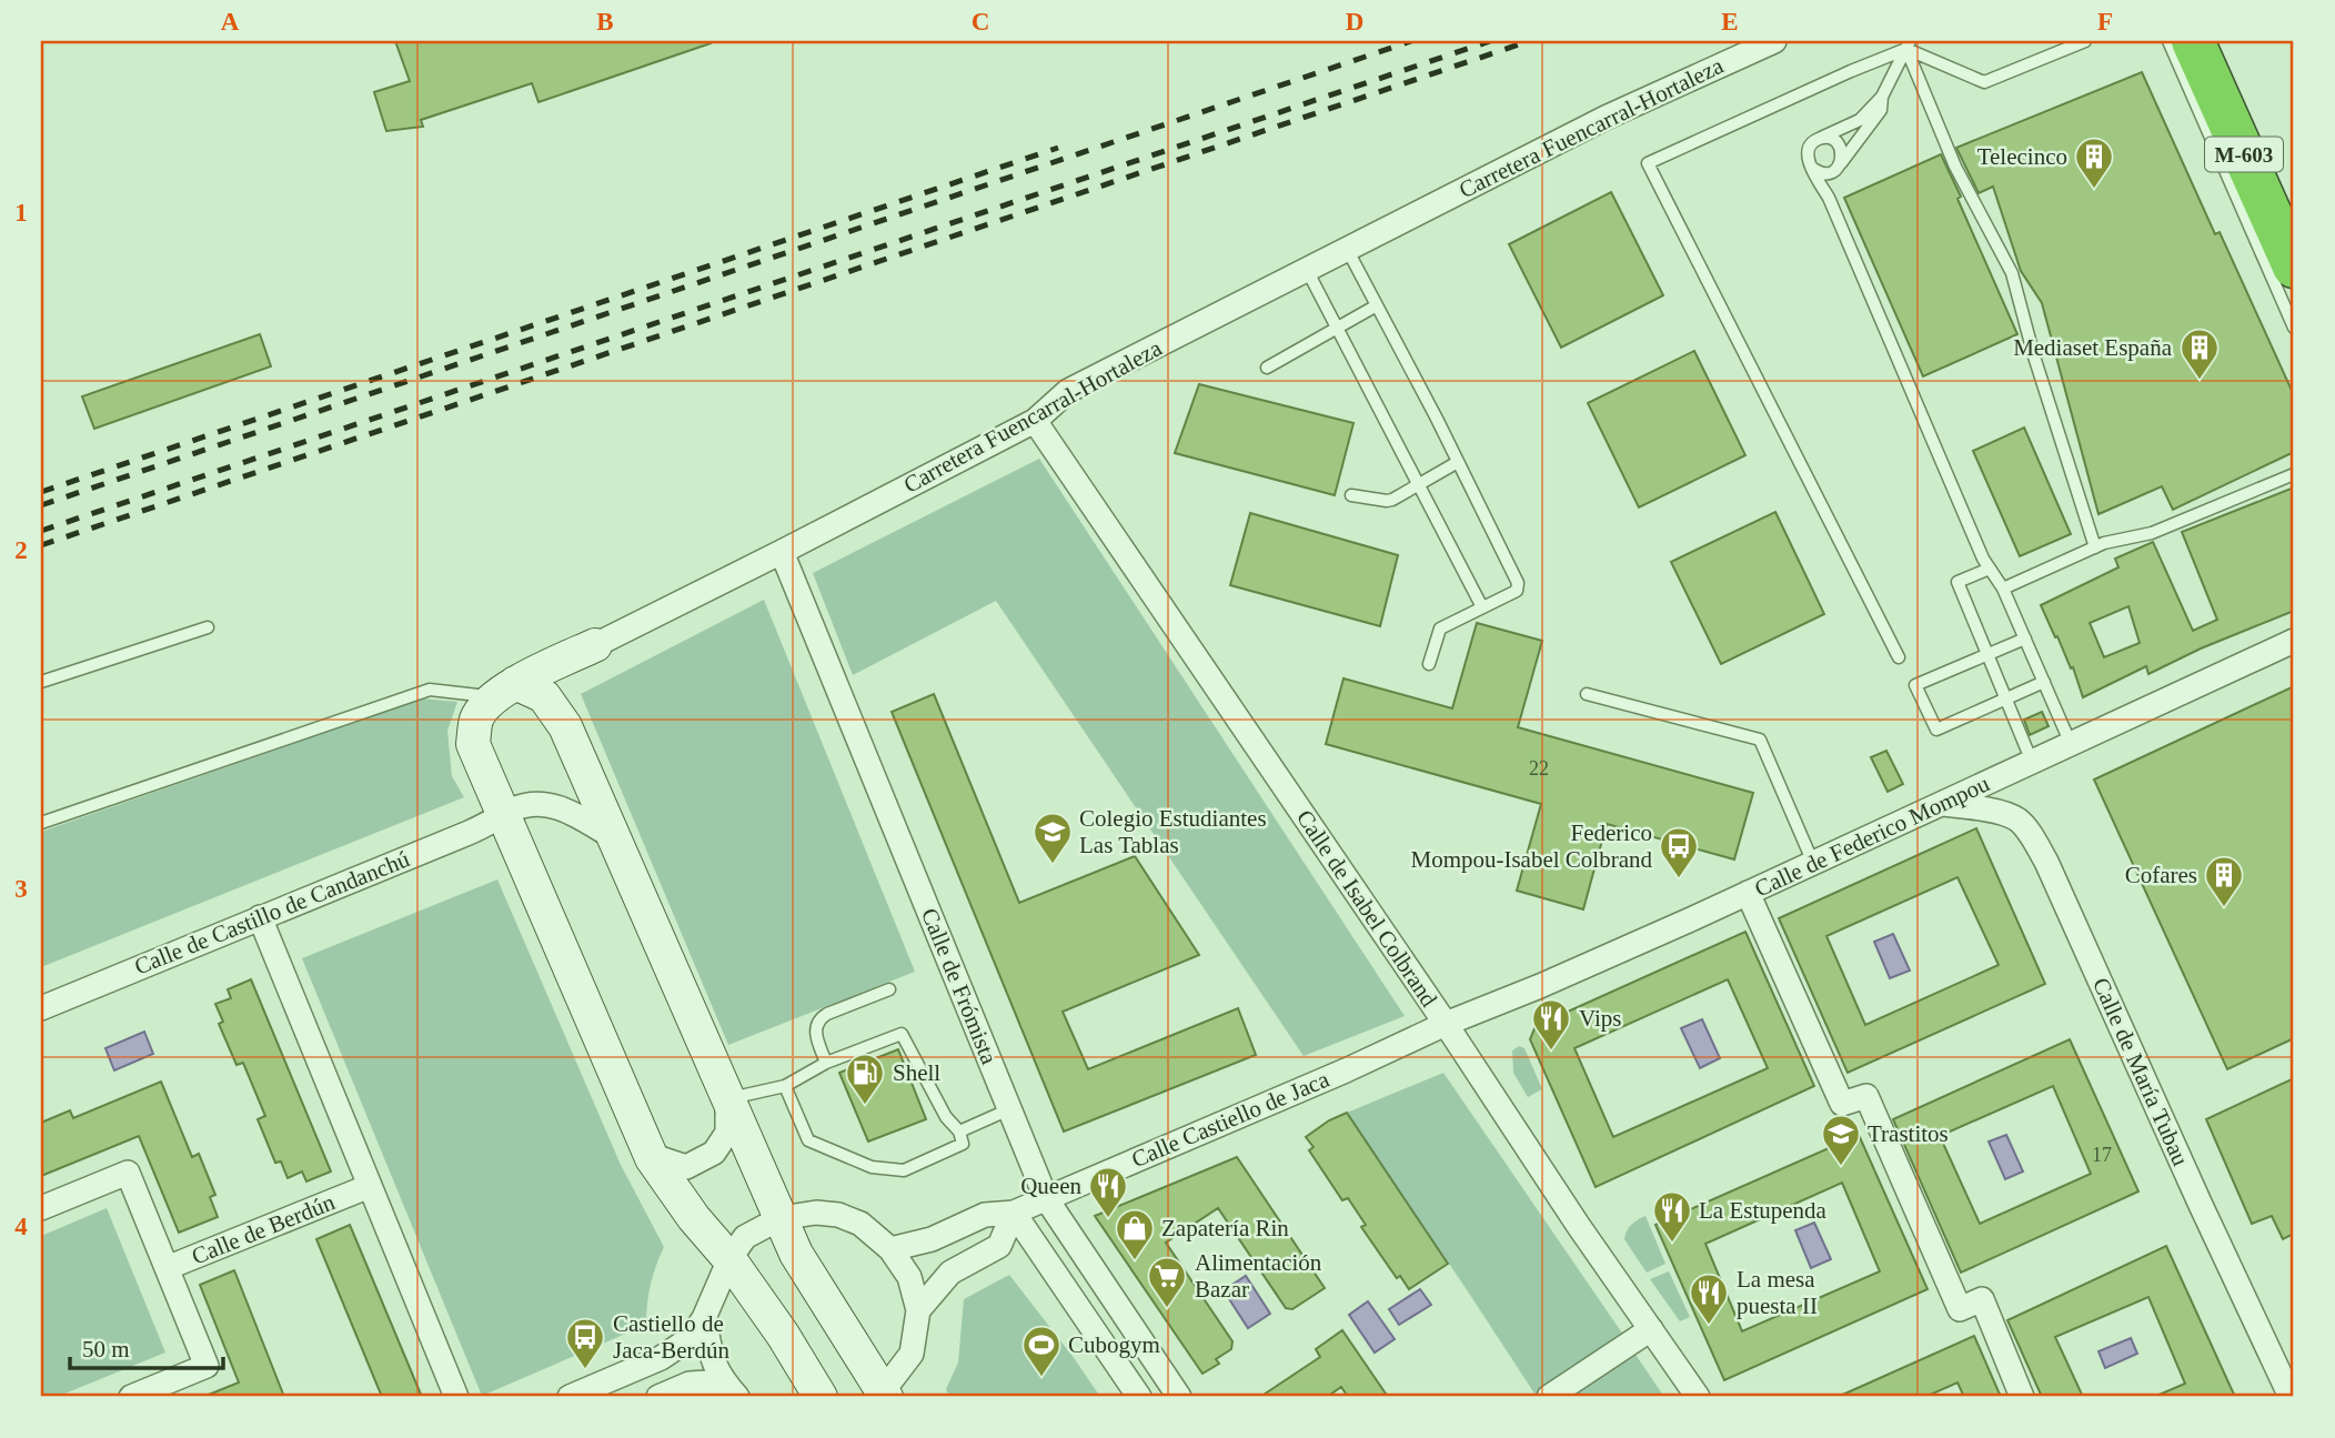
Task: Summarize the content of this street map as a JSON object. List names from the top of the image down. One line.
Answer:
{"streets":{"highway":["M-603"],"street":["Carretera Fuencarral-Hortaleza","Calle de Federico Mompou","Calle de Isabel Colbrand","Calle de Castillo de Candanchú","Calle de Frómista","Calle de María Tubau","Calle Castiello de Jaca","Calle de Berdún"]},"crossings":[["Carretera Fuencarral-Hortaleza","Calle de Isabel Colbrand"],["Carretera Fuencarral-Hortaleza","Calle de Frómista"],["Calle de Federico Mompou","Calle de Isabel Colbrand"],["Calle de Federico Mompou","Calle de María Tubau"],["Calle de Federico Mompou","Calle Castiello de Jaca"],["Calle de Isabel Colbrand","Calle Castiello de Jaca"],["Calle de Frómista","Calle Castiello de Jaca"]],"places":{"building":["Telecinco","Mediaset España","Cofares"],"school or university":["Colegio Estudiantes Las Tablas","Trastitos"],"bus stop":["Federico Mompou-Isabel Colbrand","Castiello de Jaca-Berdún"],"restaurant":["Vips","Queen","La Estupenda","La mesa puesta II"],"fuel station":["Shell"],"shop":["Zapatería Rin"],"supermarket":["Alimentación Bazar"],"sports":["Cubogym"]},"house_numbers":["22","17"],"scale_bar":"50 m","grid":{"columns":["A","B","C","D","E","F"],"rows":["1","2","3","4"]}}
